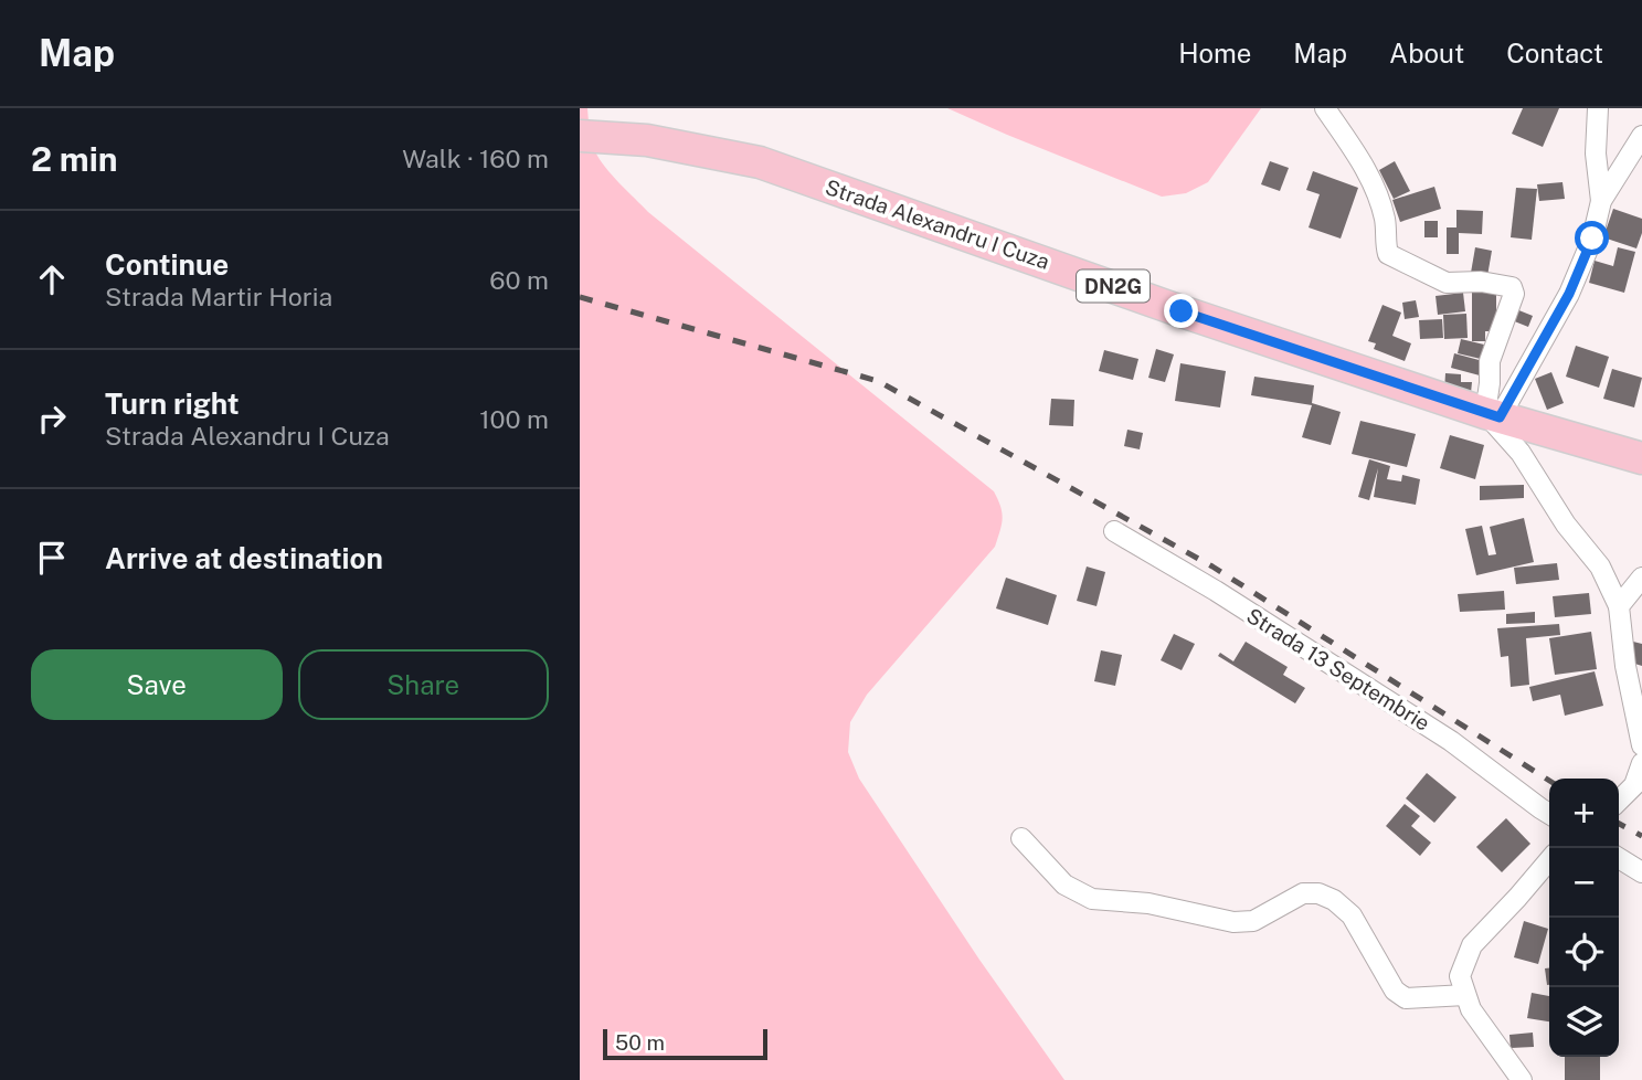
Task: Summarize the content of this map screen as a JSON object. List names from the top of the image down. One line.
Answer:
{"streets":{"main road":["Strada Alexandru I Cuza","DN2G"],"street":["Strada 13 Septembrie"]},"scale_bar":"50 m","page":{"header":"Map","nav":["Home","Map","About","Contact"],"heading":["2 min","Walk · 160 m"],"list":[["Continue","Strada Martir Horia","60 m"],["Turn right","Strada Alexandru I Cuza","100 m"],"Arrive at destination"],"buttons":["Save","Share"],"map_buttons":["+","−"],"scale":"50 m"}}
